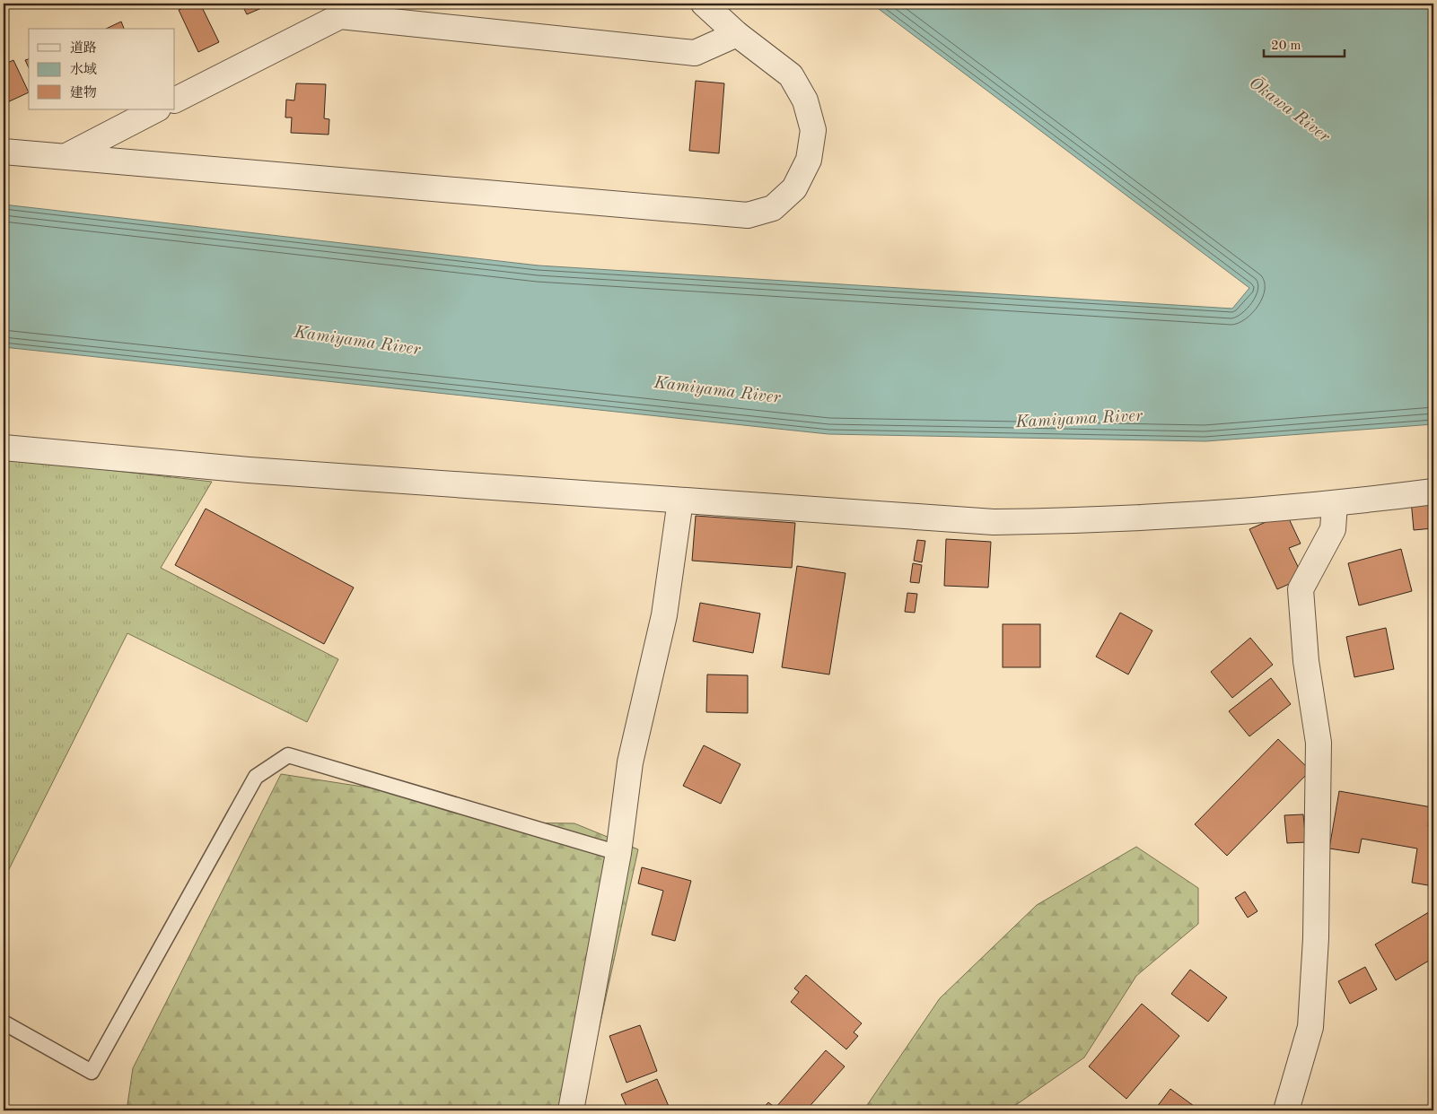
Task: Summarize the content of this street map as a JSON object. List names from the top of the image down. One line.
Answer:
{"water":["Ōkawa River","Kamiyama River"],"legend":["道路","水域","建物"],"scale_bar":"20 m"}
